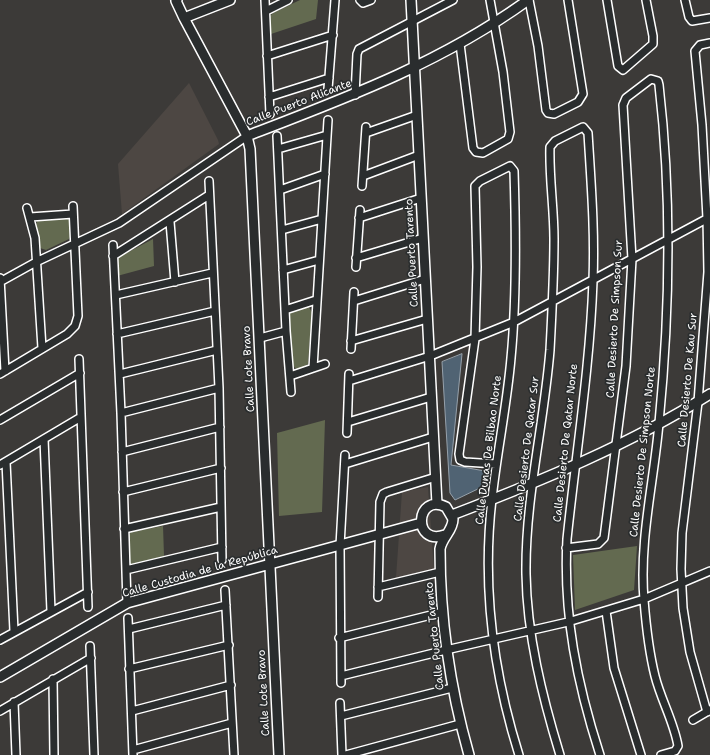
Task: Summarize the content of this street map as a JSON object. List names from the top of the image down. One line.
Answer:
{"streets":{"main road":["Calle Puerto Alicante","Calle Puerto Tarento","Calle Lote Bravo","Calle Custodia de la República"],"street":["Calle Desierto De Simpson Sur","Calle Desierto De Kau Sur","Calle Desierto De Qatar Norte","Calle Desierto De Qatar Sur","Calle Dunas De Bilbao Norte","Calle Desierto De Simpson Norte"]},"crossings":[["Calle Puerto Alicante","Calle Puerto Tarento"],["Calle Puerto Alicante","Calle Lote Bravo"],["Calle Puerto Tarento","Calle Custodia de la República"],["Calle Desierto De Simpson Sur","Calle Desierto De Qatar Norte"],["Calle Desierto De Simpson Sur","Calle Desierto De Simpson Norte"],["Calle Lote Bravo","Calle Custodia de la República"],["Calle Desierto De Qatar Norte","Calle Desierto De Qatar Sur"]]}
